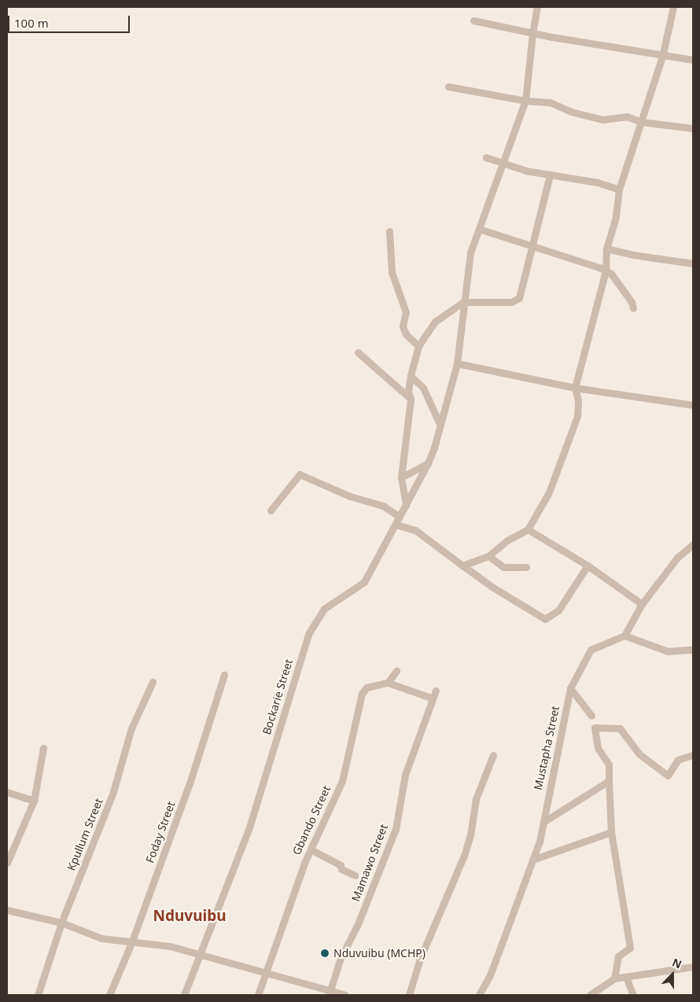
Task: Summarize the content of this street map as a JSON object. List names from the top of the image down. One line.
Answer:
{"streets":{"street":["Bockarie Street","Mustapha Street","Gbando Street","Foday Street","Kpullum Street","Mamawo Street"]},"districts":["Nduvuibu"],"places":["Nduvuibu (MCHP)"],"scale_bar":"100 m","north":"top"}
